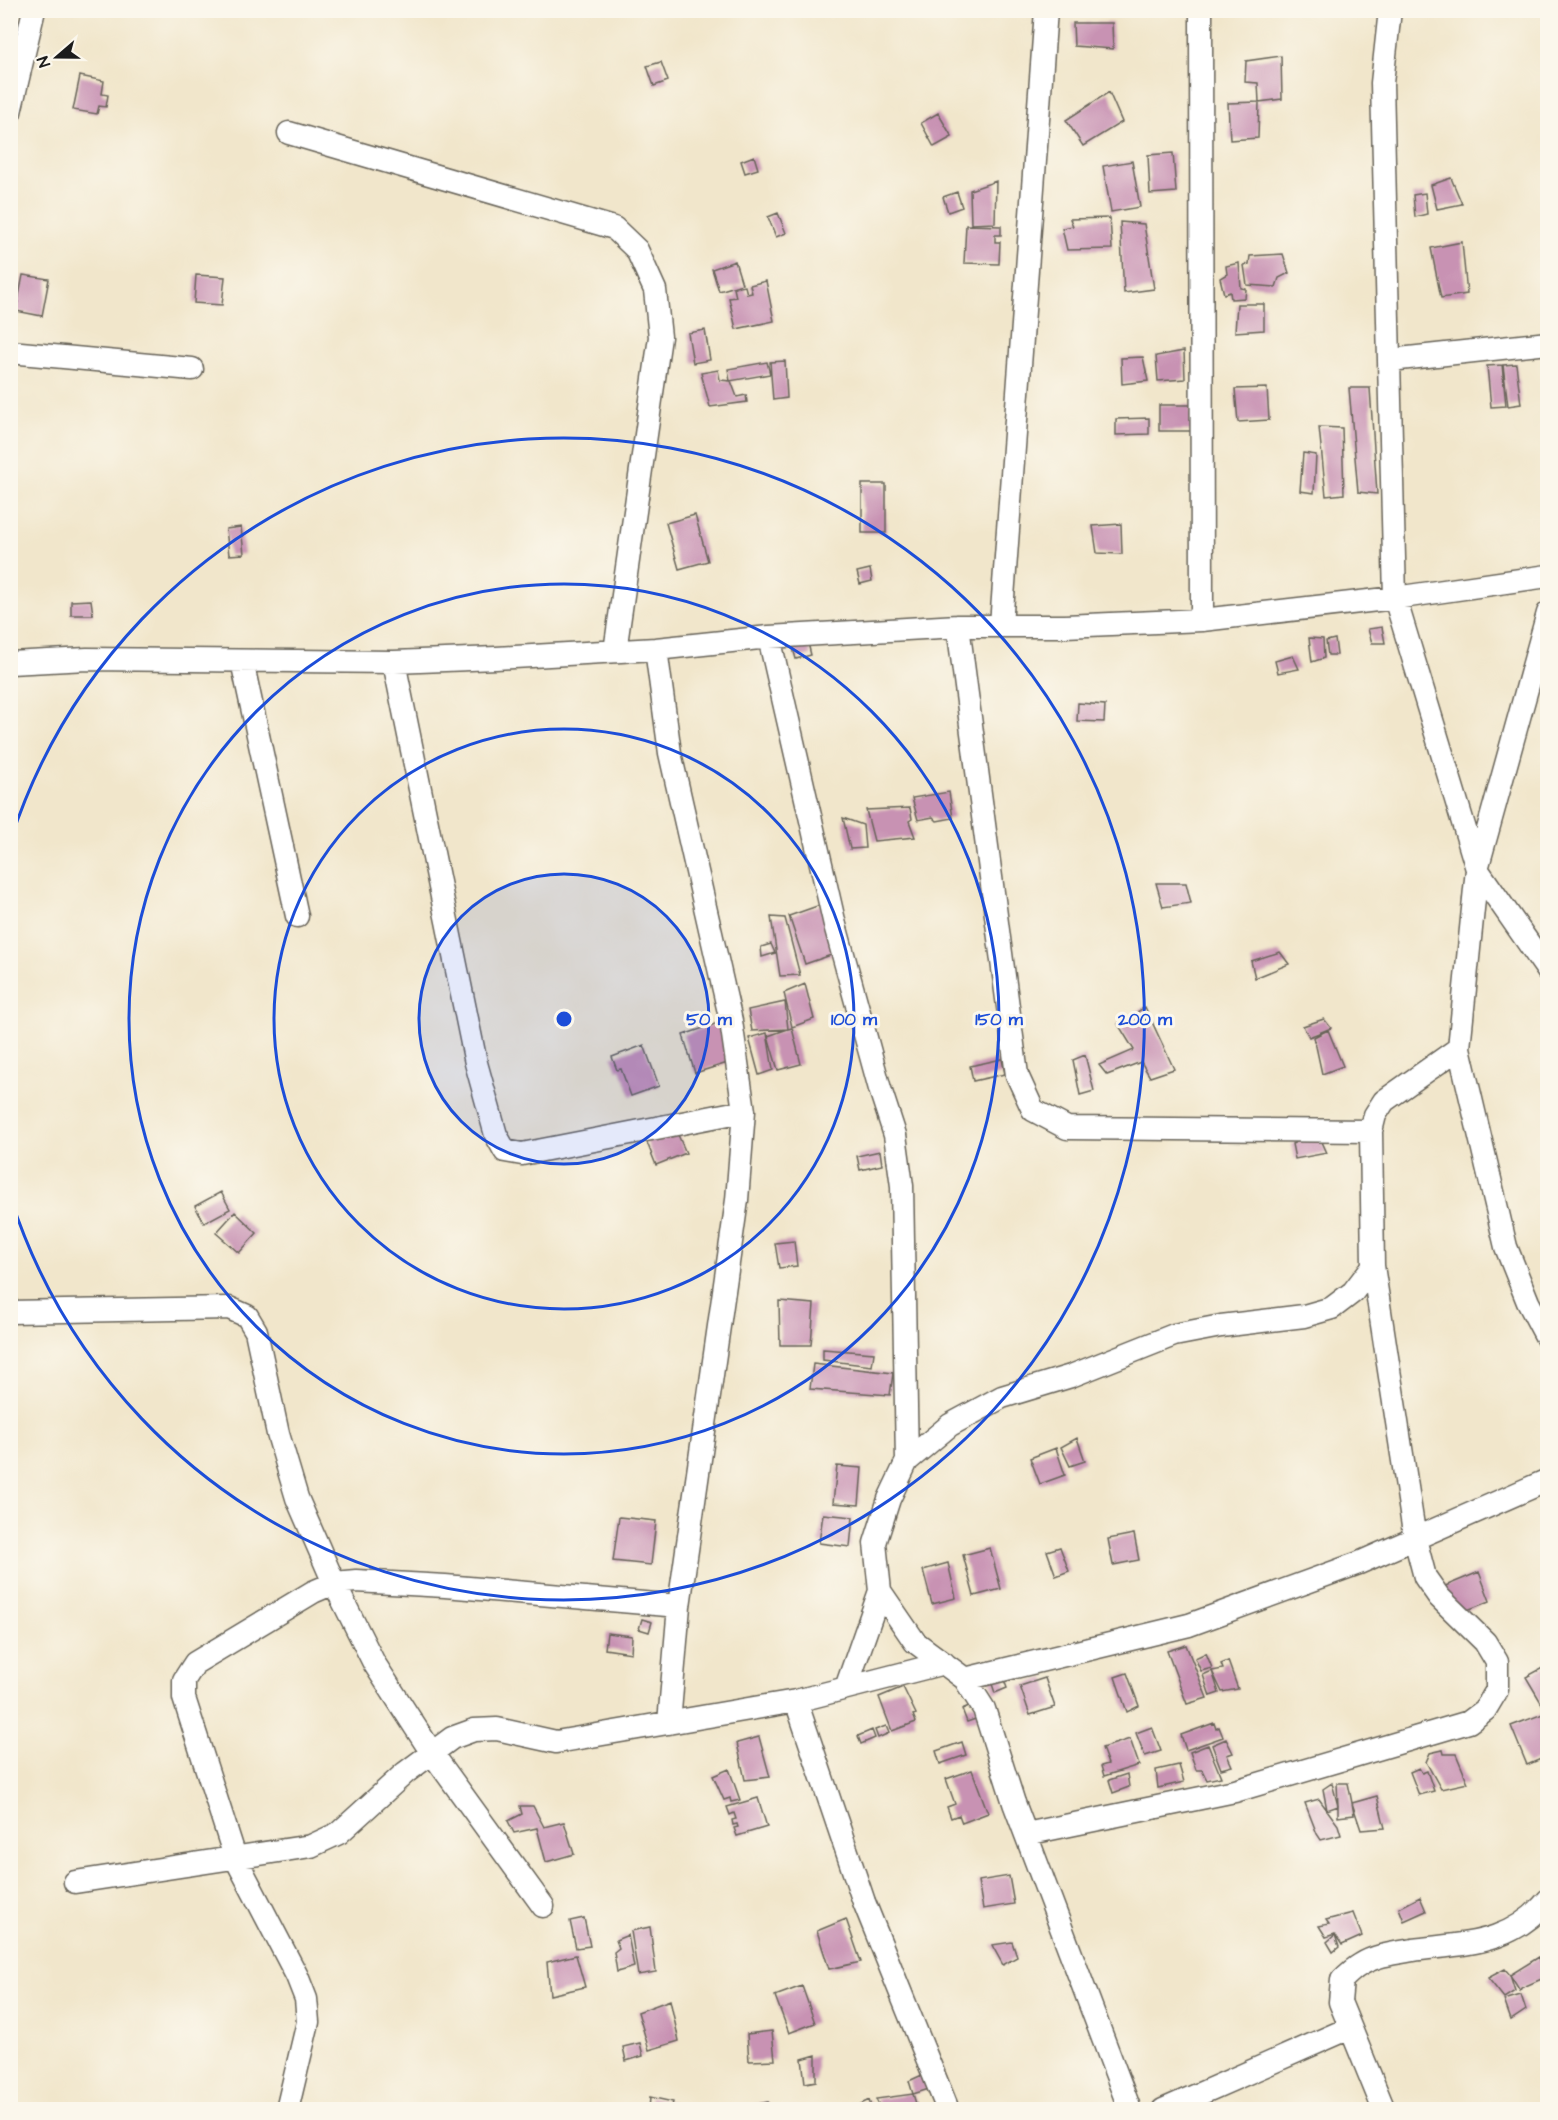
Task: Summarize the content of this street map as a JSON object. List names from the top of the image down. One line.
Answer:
{"north":"left","rings":["50 m","100 m","150 m","200 m"]}
